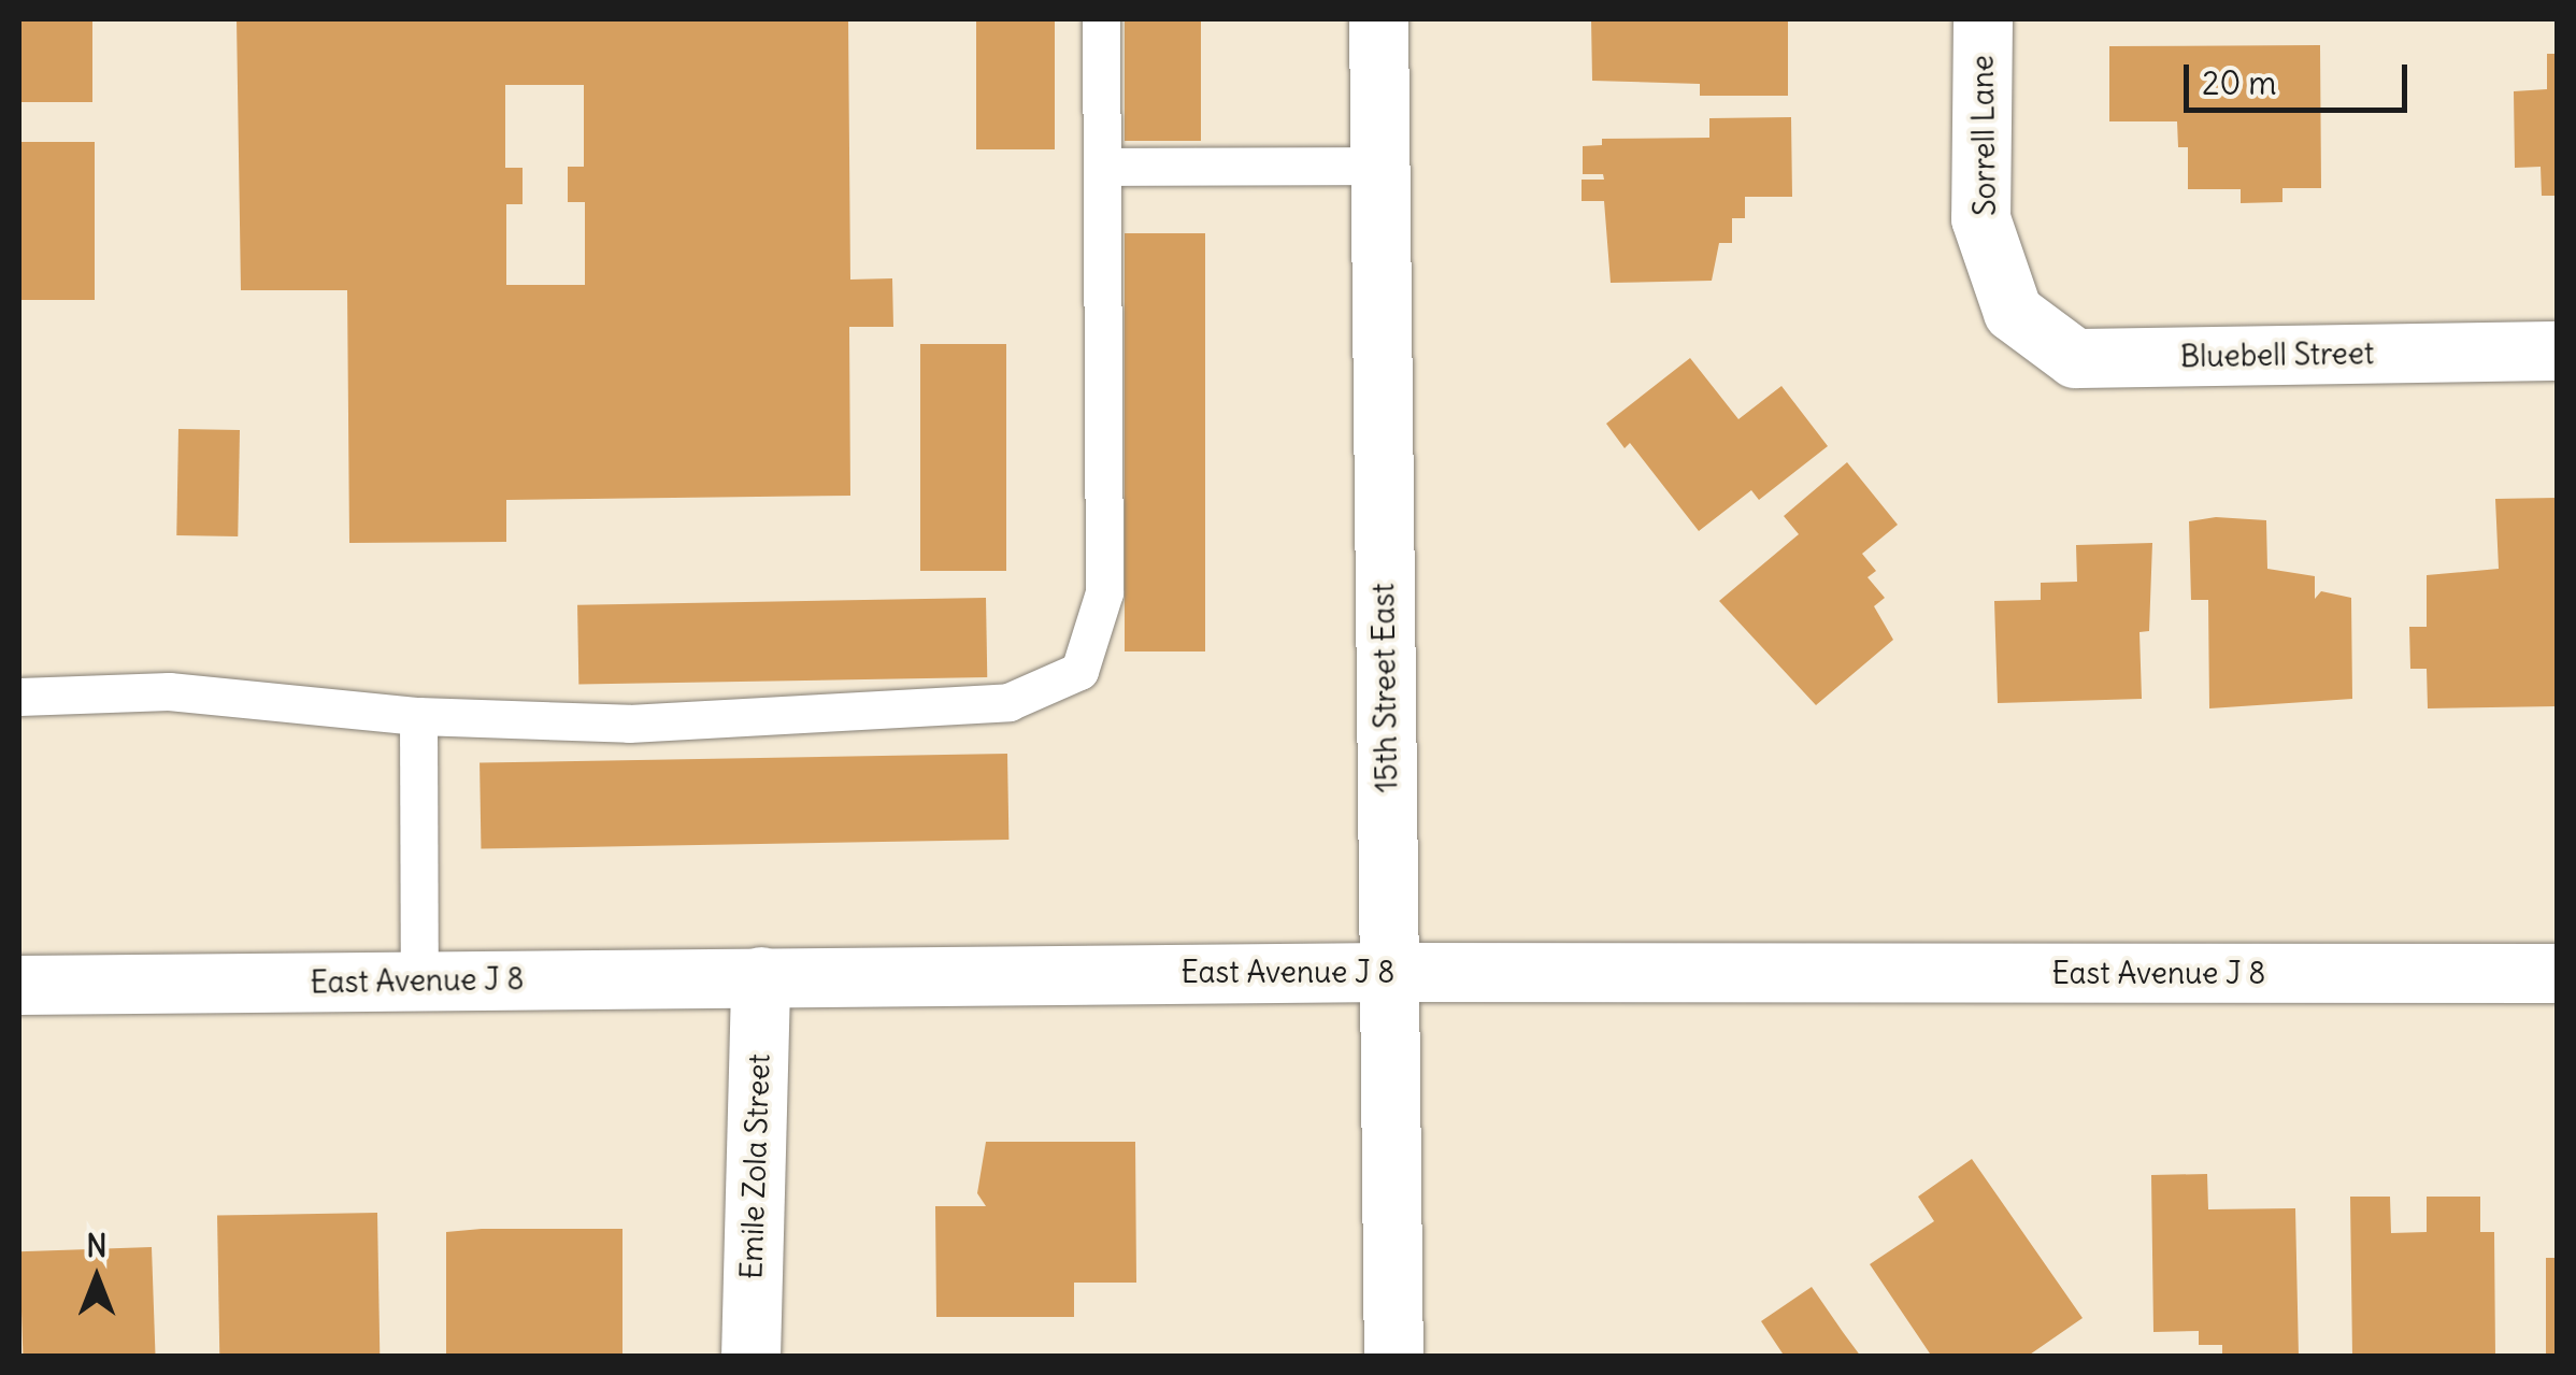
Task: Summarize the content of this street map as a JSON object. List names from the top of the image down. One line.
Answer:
{"streets":{"street":["Sorrell Lane","Bluebell Street","15th Street East","East Avenue J 8","Emile Zola Street"]},"crossings":[["Sorrell Lane","Bluebell Street"],["15th Street East","East Avenue J 8"],["East Avenue J 8","Emile Zola Street"]],"scale_bar":"20 m","north":"top"}
